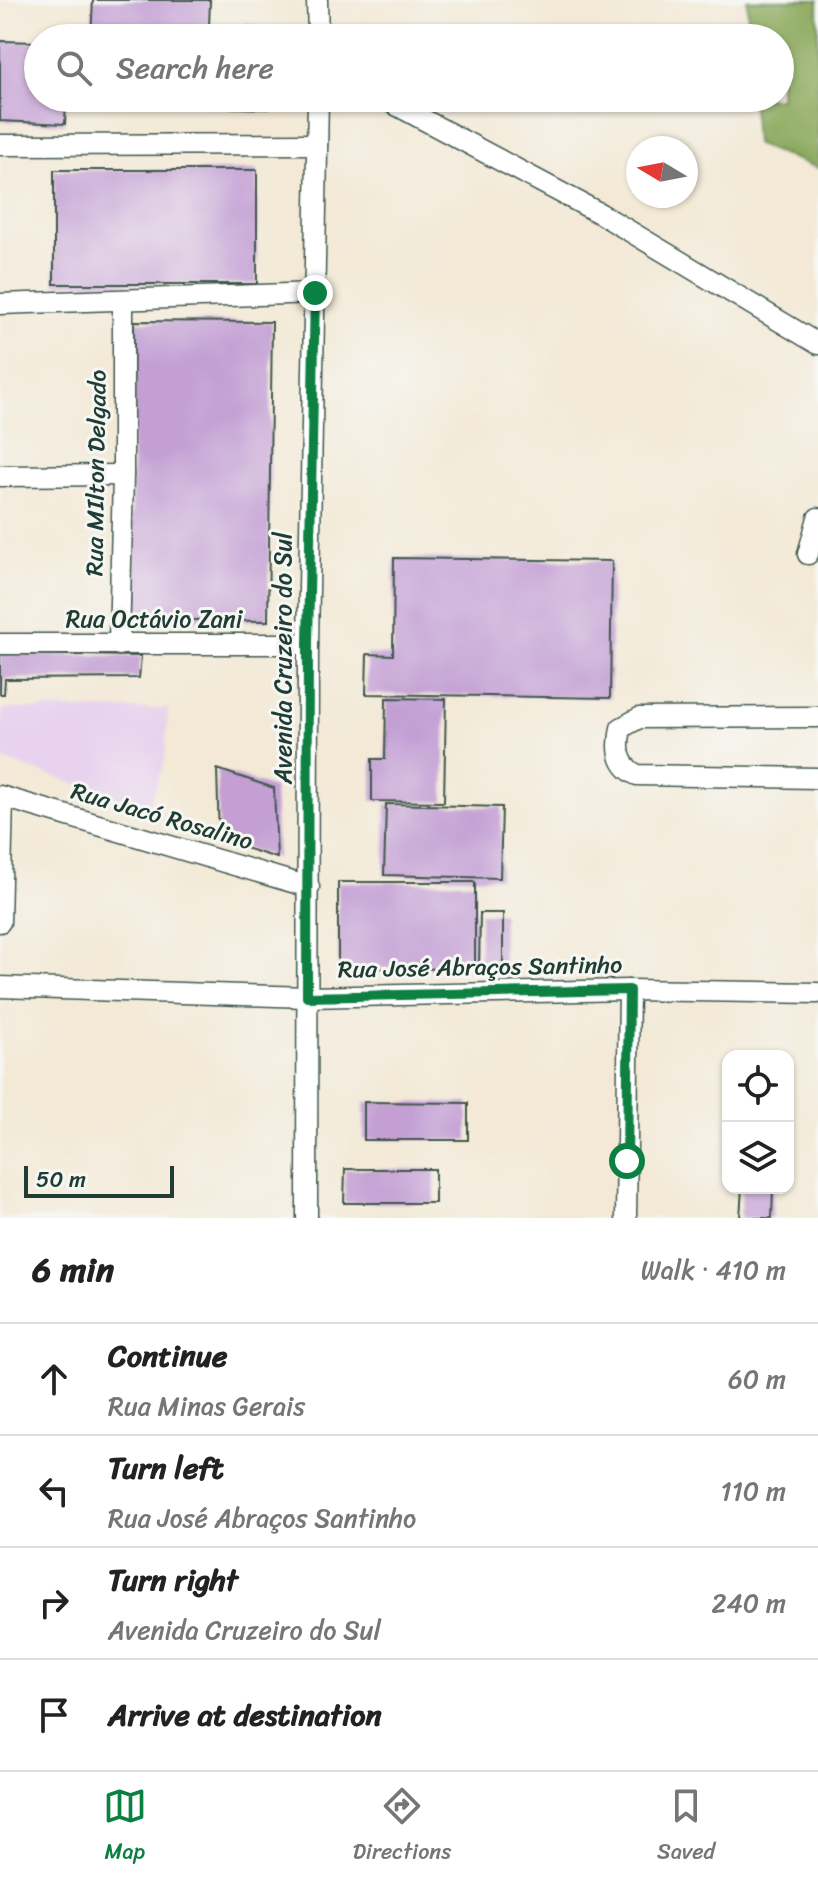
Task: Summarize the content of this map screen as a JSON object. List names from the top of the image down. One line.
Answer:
{"streets":{"street":["Rua MIlton Delgado","Rua Octávio Zani","Avenida Cruzeiro do Sul","Rua Jacó Rosalino","Rua José Abraços Santinho"]},"crossings":[["Rua MIlton Delgado","Rua Octávio Zani"],["Rua Octávio Zani","Avenida Cruzeiro do Sul"],["Avenida Cruzeiro do Sul","Rua Jacó Rosalino"],["Avenida Cruzeiro do Sul","Rua José Abraços Santinho"]],"scale_bar":"50 m","north":"left","page":{"search":"Search here","scale":"50 m","heading":["6 min","Walk · 410 m"],"list":[["Continue","Rua Minas Gerais","60 m"],["Turn left","Rua José Abraços Santinho","110 m"],["Turn right","Avenida Cruzeiro do Sul","240 m"],"Arrive at destination"],"nav":["Map","Directions","Saved"]}}
